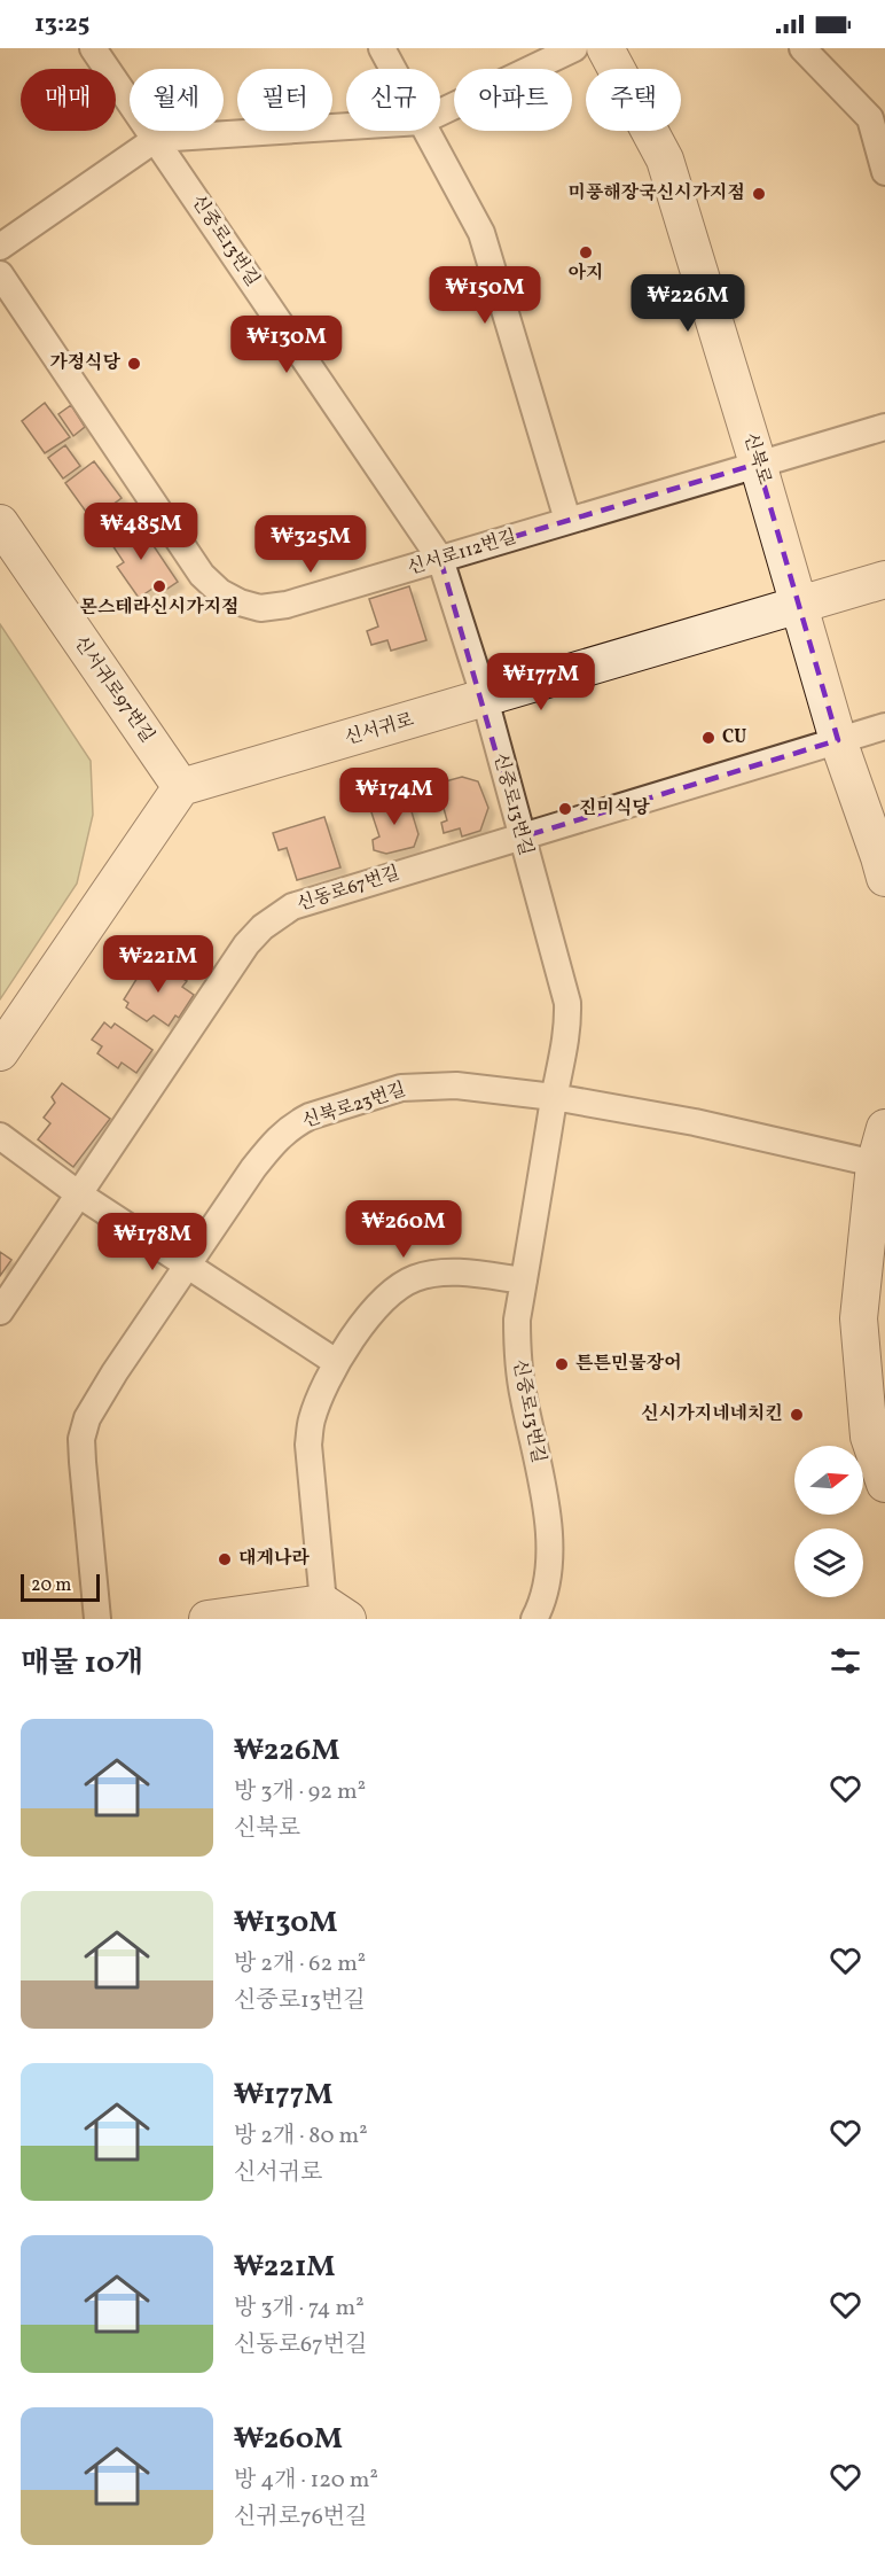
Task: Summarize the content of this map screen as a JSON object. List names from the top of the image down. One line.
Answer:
{"streets":{"street":["신중로13번길","신북로","신서로112번길","신서귀로97번길","신서귀로","신동로67번길","신북로23번길"]},"crossings":[["신중로13번길","신서로112번길"],["신중로13번길","신서귀로"],["신중로13번길","신동로67번길"],["신중로13번길","신북로23번길"],["신북로","신서로112번길"],["신북로","신서귀로"],["신북로","신동로67번길"],["신서귀로97번길","신서귀로"]],"places":["미풍해장국신시가지점","아지","가정식당","몬스테라신시가지점","CU","진미식당","튼튼민물장어","신시가지네네치킨","대게나라"],"scale_bar":"20 m","north":"right","page":{"status":"13:25","chip":["매매","월세","필터","신규","아파트","주택"],"price":["₩150M","₩226M","₩130M","₩485M","₩325M","₩177M","₩174M","₩221M","₩260M","₩178M"],"scale":"20 m","heading":"매물 10개","list":[{"name":"₩226M","note":"방 3개 · 92 m² · 신북로"},{"name":"₩130M","note":"방 2개 · 62 m² · 신중로13번길"},{"name":"₩177M","note":"방 2개 · 80 m² · 신서귀로"},{"name":"₩221M","note":"방 3개 · 74 m² · 신동로67번길"},{"name":"₩260M","note":"방 4개 · 120 m² · 신귀로76번길"}]}}
